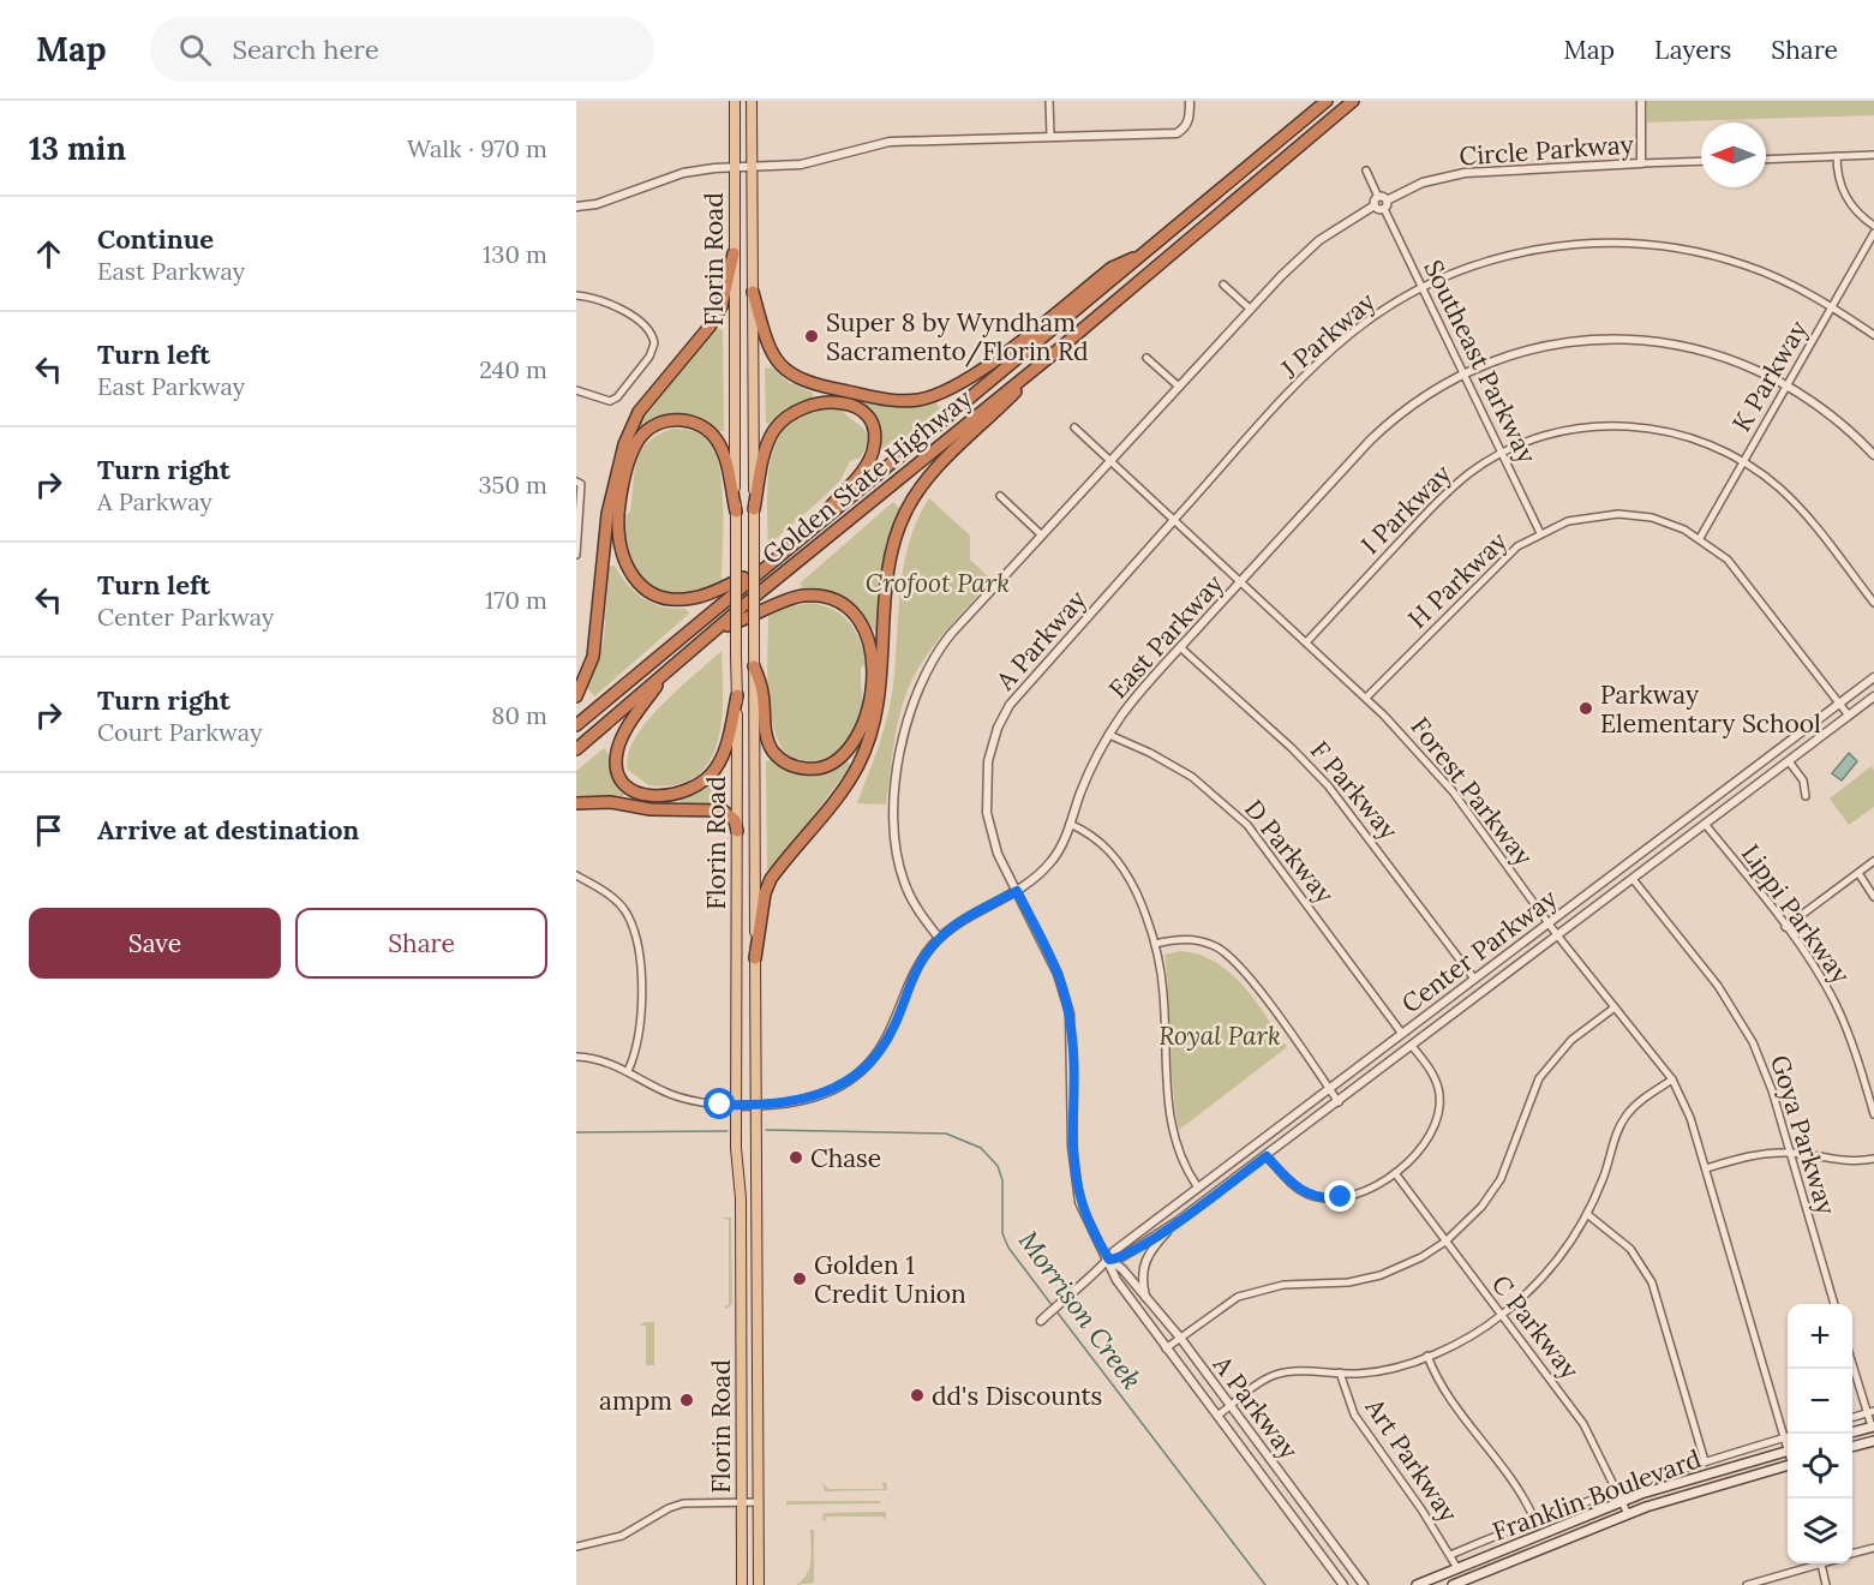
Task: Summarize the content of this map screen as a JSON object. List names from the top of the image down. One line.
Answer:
{"streets":{"highway":["Golden State Highway"],"main road":["Florin Road","Franklin Boulevard"],"street":["Circle Parkway","J Parkway","Southeast Parkway","K Parkway","I Parkway","H Parkway","East Parkway","A Parkway","F Parkway","Forest Parkway","D Parkway","Lippi Parkway","Center Parkway","Goya Parkway","C Parkway","Art Parkway"]},"crossings":[["Florin Road","East Parkway"],["J Parkway","Southeast Parkway"],["J Parkway","K Parkway"],["J Parkway","A Parkway"],["J Parkway","Forest Parkway"],["Southeast Parkway","I Parkway"],["Southeast Parkway","H Parkway"],["Southeast Parkway","East Parkway"],["K Parkway","I Parkway"],["K Parkway","H Parkway"],["K Parkway","East Parkway"],["I Parkway","Forest Parkway"],["H Parkway","Forest Parkway"],["H Parkway","Center Parkway"],["East Parkway","A Parkway"],["East Parkway","F Parkway"],["East Parkway","Forest Parkway"],["East Parkway","D Parkway"],["A Parkway","Forest Parkway"],["A Parkway","Center Parkway"],["F Parkway","Center Parkway"],["Forest Parkway","Center Parkway"],["D Parkway","Center Parkway"],["Lippi Parkway","Center Parkway"],["Center Parkway","Goya Parkway"],["C Parkway","Franklin Boulevard"],["Art Parkway","Franklin Boulevard"]],"water":["Morrison Creek"],"parks":["Crofoot Park","Royal Park"],"places":["Super 8 by Wyndham Sacramento/Florin Rd","Parkway Elementary School","Chase","Golden 1 Credit Union","dd's Discounts","ampm"],"north":"left","page":{"header":"Map","search":"Search here","nav":["Map","Layers","Share"],"heading":["13 min","Walk · 970 m"],"list":[["Continue","East Parkway","130 m"],["Turn left","East Parkway","240 m"],["Turn right","A Parkway","350 m"],["Turn left","Center Parkway","170 m"],["Turn right","Court Parkway","80 m"],"Arrive at destination"],"buttons":["Save","Share"],"map_buttons":["+","−"]}}
